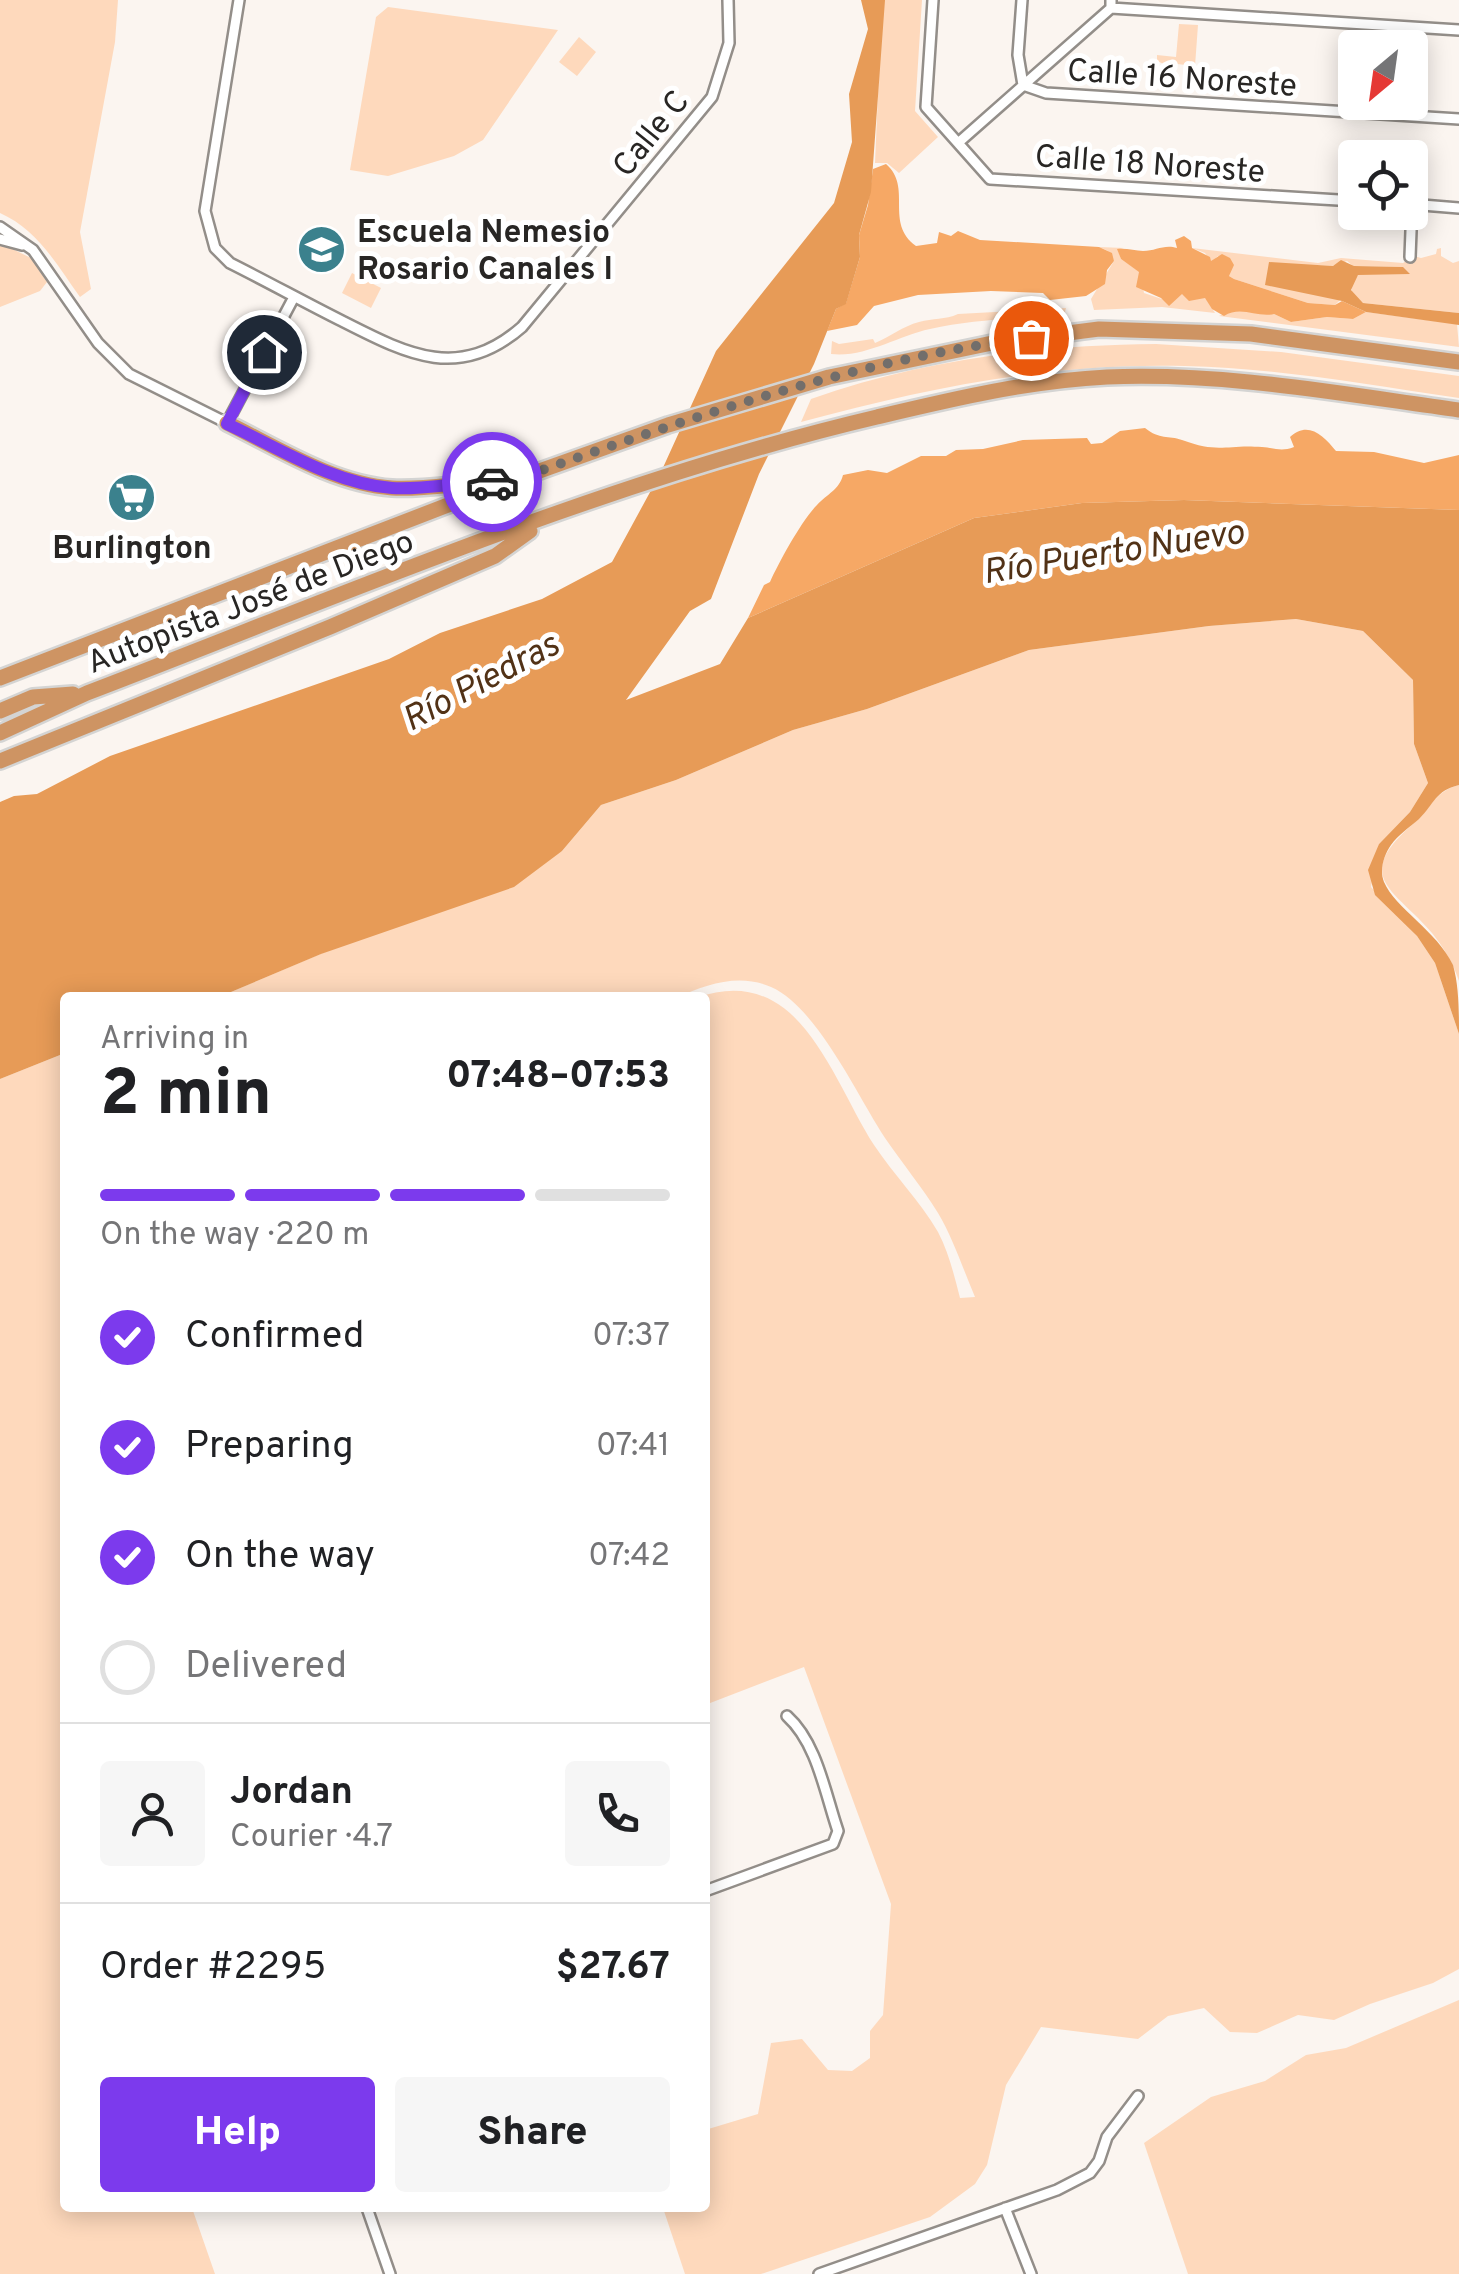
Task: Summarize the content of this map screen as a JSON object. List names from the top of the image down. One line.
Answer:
{"streets":{"highway":["Autopista José de Diego"],"street":["Calle 16 Noreste","Calle C","Calle 18 Noreste"]},"water":["Río Puerto Nuevo","Río Piedras"],"places":{"school or university":["Escuela Nemesio Rosario Canales I"],"supermarket":["Burlington"]},"north":"bottom left","page":{"heading":["2 min","Arriving in","07:48–07:53"],"panel":["Jordan","Courier · 4.7","Order #2295","$27.67"],"bar":"On the way · 220 m","list":[["Confirmed","07:37"],["Preparing","07:41"],["On the way","07:42"],"Delivered"],"buttons":["Help","Share"]}}
